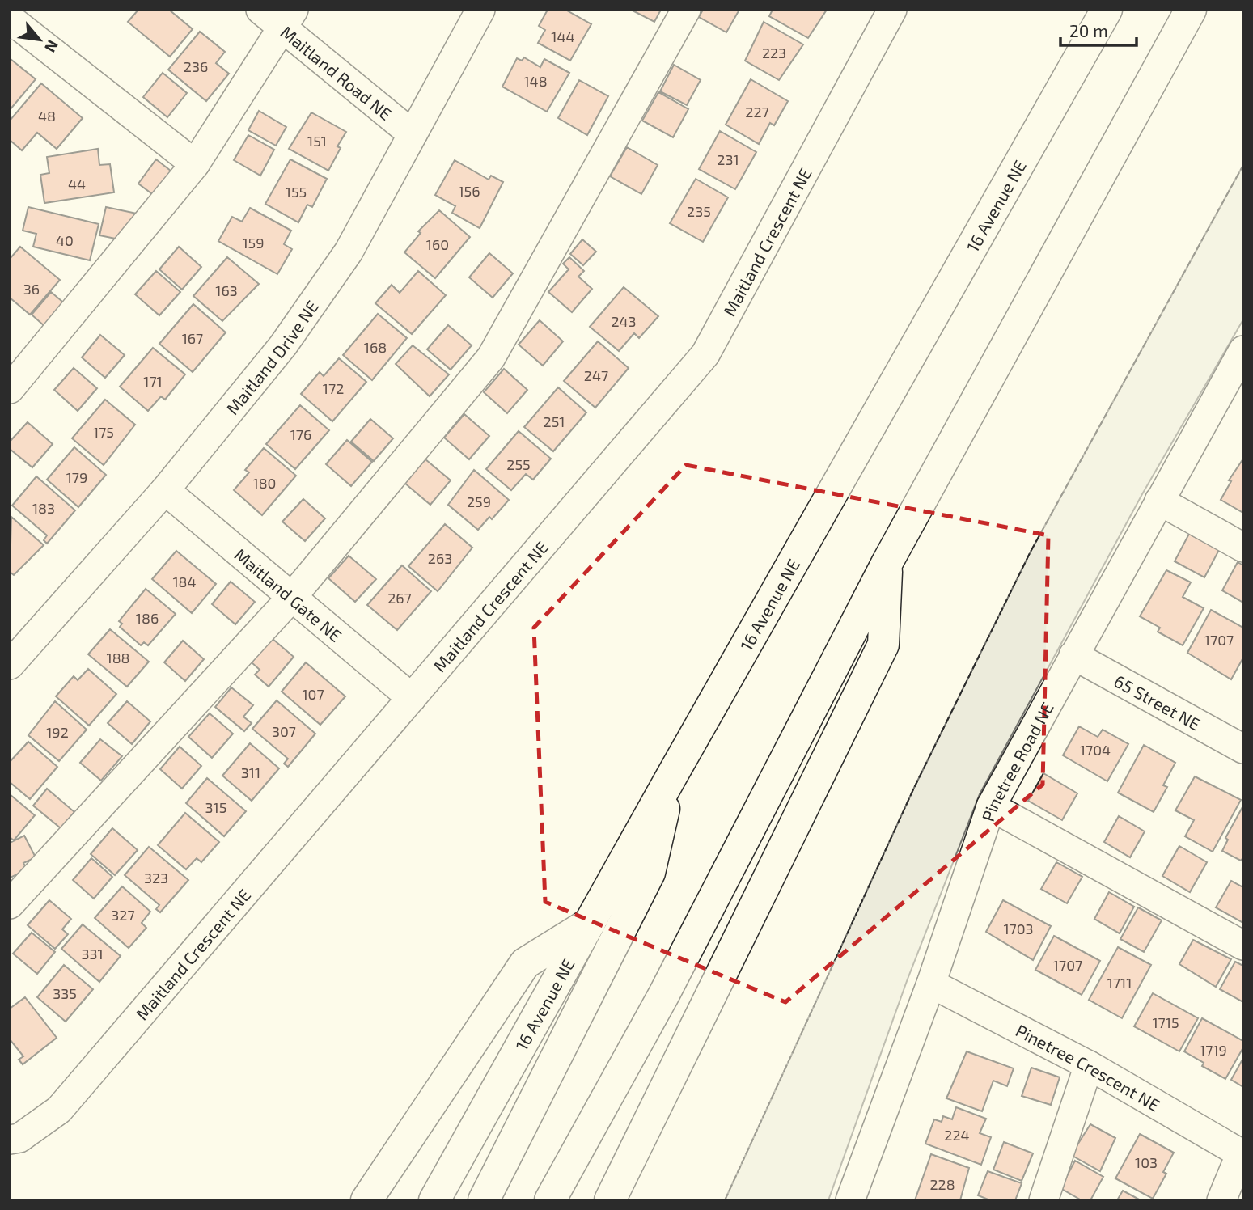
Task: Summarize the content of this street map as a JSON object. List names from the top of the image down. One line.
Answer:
{"streets":{"highway":["16 Avenue NE"],"street":["Maitland Road NE","Maitland Crescent NE","Maitland Drive NE","Maitland Gate NE","65 Street NE","Pinetree Road NE","Pinetree Crescent NE"]},"crossings":[["Maitland Road NE","Maitland Drive NE"],["Maitland Crescent NE","Maitland Gate NE"],["Maitland Drive NE","Maitland Gate NE"],["65 Street NE","Pinetree Road NE"],["Pinetree Road NE","Pinetree Crescent NE"]],"house_numbers":["144","223","236","148","227","48","151","231","44","156","155","235","40","159","160","36","163","243","167","168","247","171","172","251","175","176","255","179","180","259","183","263","184","267","186","1707","188","107","307","192","1704","311","315","323","327","1703","331","1707","1711","335","1715","1719","224","103","228"],"scale_bar":"20 m","north":"bottom right"}
